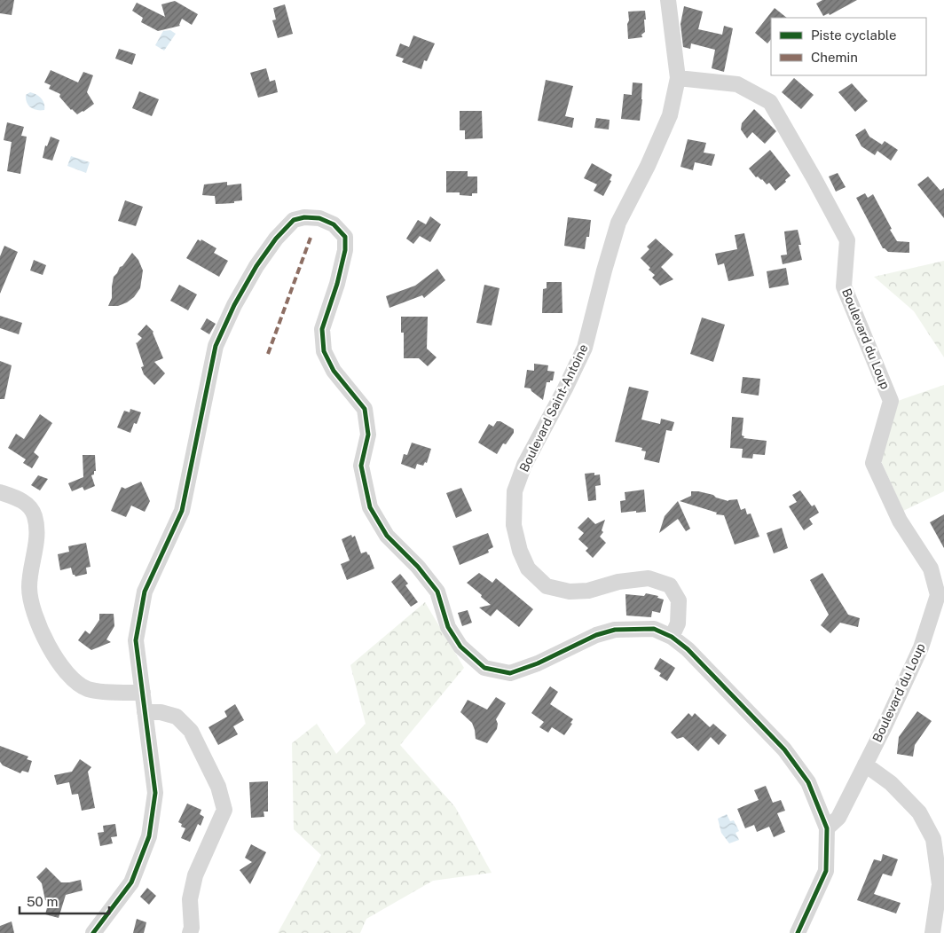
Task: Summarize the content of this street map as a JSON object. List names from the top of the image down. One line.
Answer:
{"streets":{"street":["Boulevard du Loup","Boulevard Saint-Antoine"]},"crossings":[["Boulevard du Loup","Boulevard Saint-Antoine"]],"legend":["Piste cyclable","Chemin"],"scale_bar":"50 m"}
